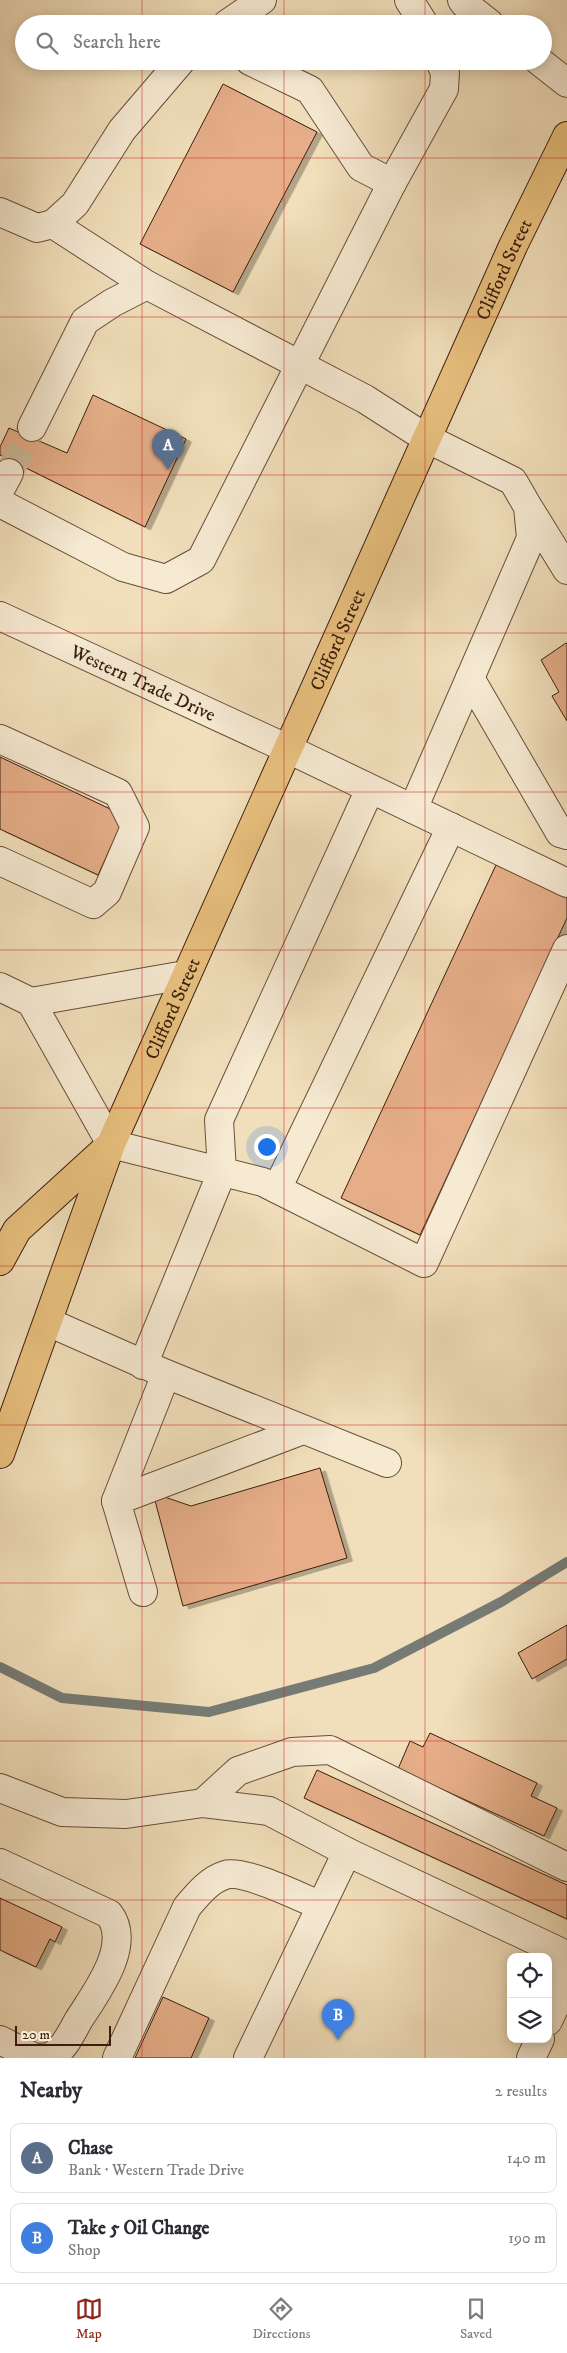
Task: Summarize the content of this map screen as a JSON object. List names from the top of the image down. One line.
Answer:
{"streets":{"main road":["Clifford Street"],"street":["Western Trade Drive"]},"crossings":[["Clifford Street","Western Trade Drive"]],"scale_bar":"20 m","page":{"search":"Search here","pins":["A","B"],"scale":"20 m","heading":["Nearby","2 results"],"list":[{"mark":"A","name":"Chase","note":"Bank · Western Trade Drive","value":"140 m"},{"mark":"B","name":"Take 5 Oil Change","note":"Shop","value":"190 m"}],"nav":["Map","Directions","Saved"]}}
